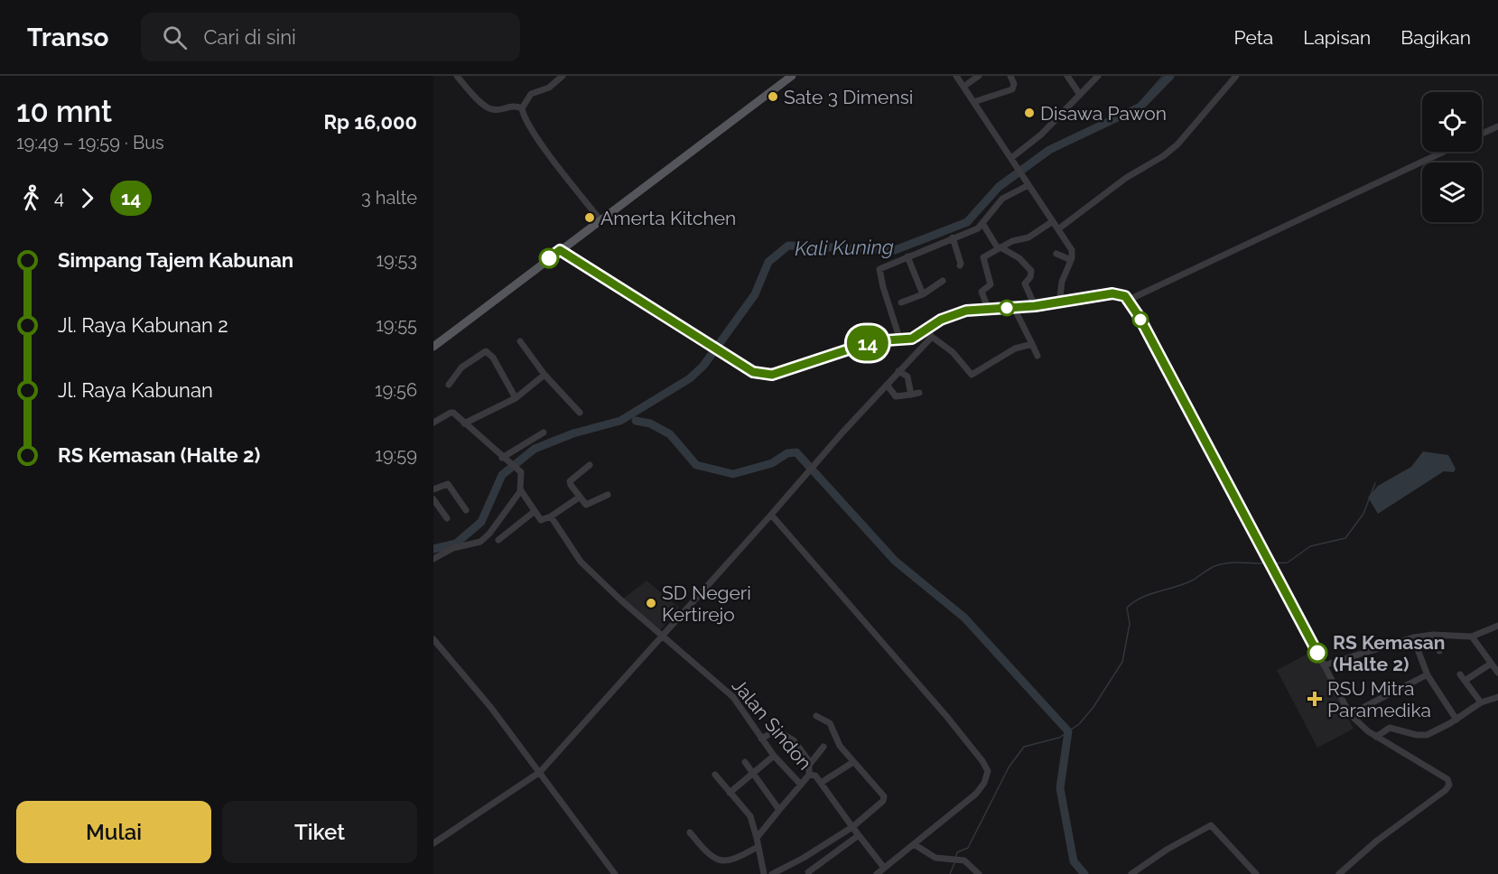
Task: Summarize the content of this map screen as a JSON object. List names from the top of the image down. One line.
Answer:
{"streets":{"street":["Jalan Sindon"]},"water":["Kali Kuning"],"places":{"other":["Sate 3 Dimensi","Disawa Pawon","Amerta Kitchen","SD Negeri Kertirejo","RS Kemasan (Halte 2)"],"health":["RSU Mitra Paramedika"]},"lines":["bus line 14"],"page":{"header":"Transo","search":"Cari di sini","nav":["Peta","Lapisan","Bagikan"],"heading":["10 mnt","19:49 – 19:59 · Bus","Rp 16,000"],"on_map":"14","legs":["4","14","3 halte"],"list":[{"name":"Simpang Tajem Kabunan","value":"19:53"},{"name":"Jl. Raya Kabunan 2","value":"19:55"},{"name":"Jl. Raya Kabunan","value":"19:56"},{"name":"RS Kemasan (Halte 2)","value":"19:59"}],"buttons":["Mulai","Tiket"]}}
